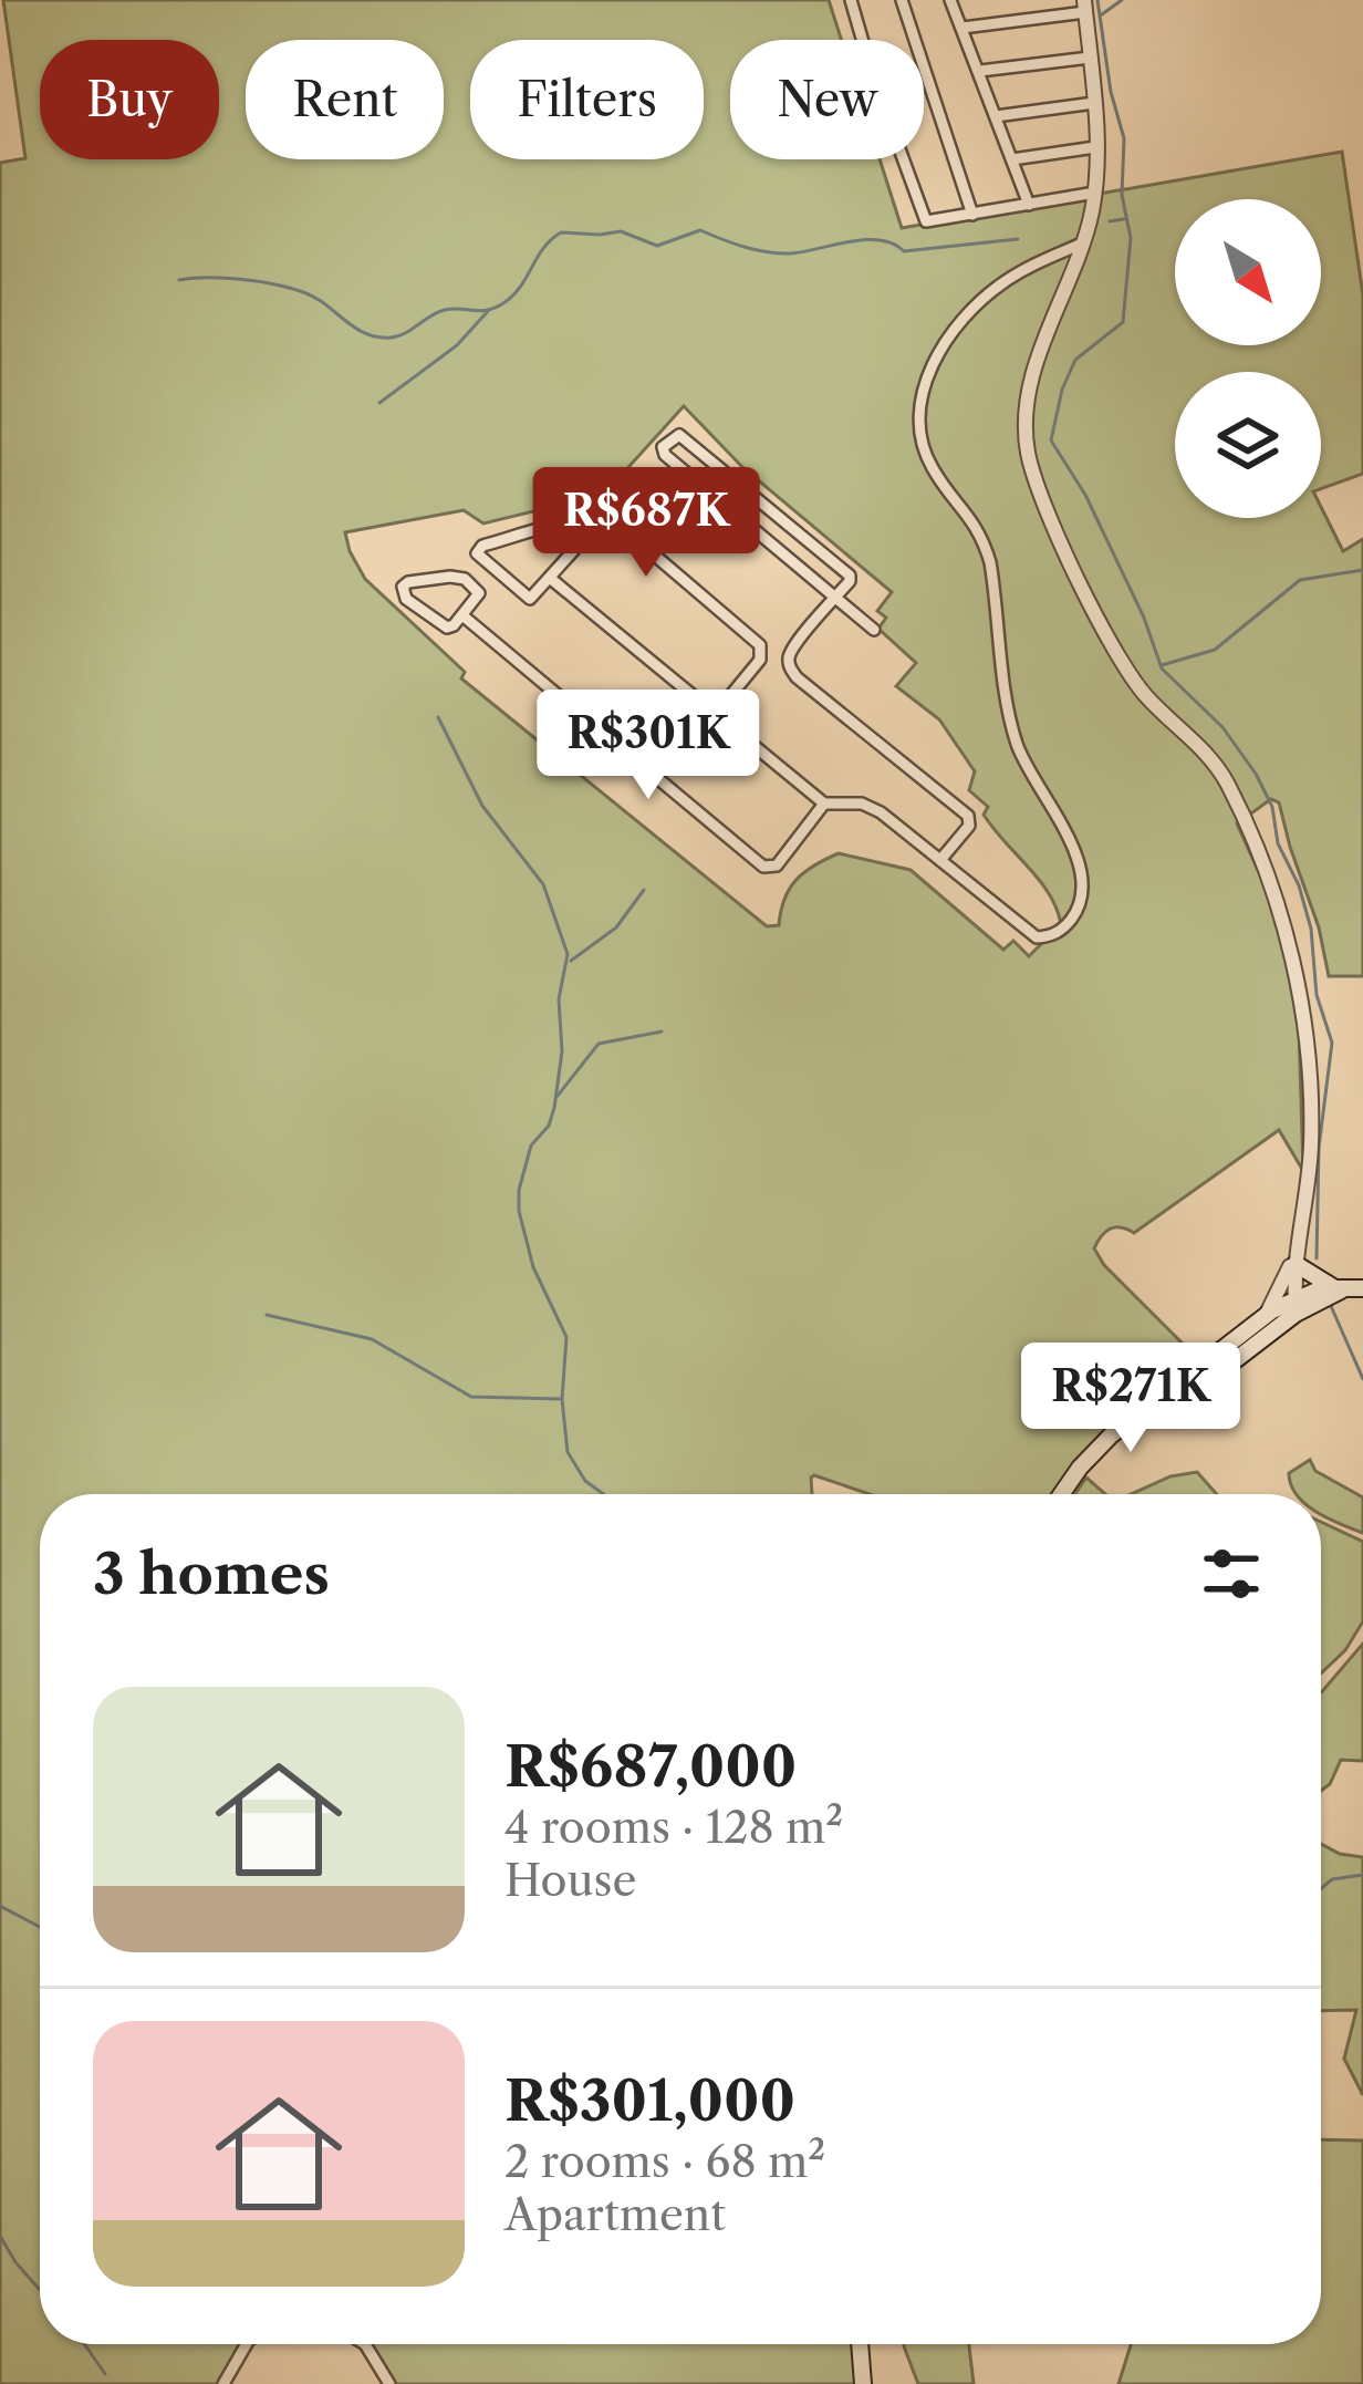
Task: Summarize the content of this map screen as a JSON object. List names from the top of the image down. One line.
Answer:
{"north":"bottom right","page":{"chip":["Buy","Rent","Filters","New"],"price":["R$687K","R$301K","R$271K"],"heading":"3 homes","list":[{"name":"R$687,000","note":"4 rooms · 128 m² · House"},{"name":"R$301,000","note":"2 rooms · 68 m² · Apartment"}]}}
